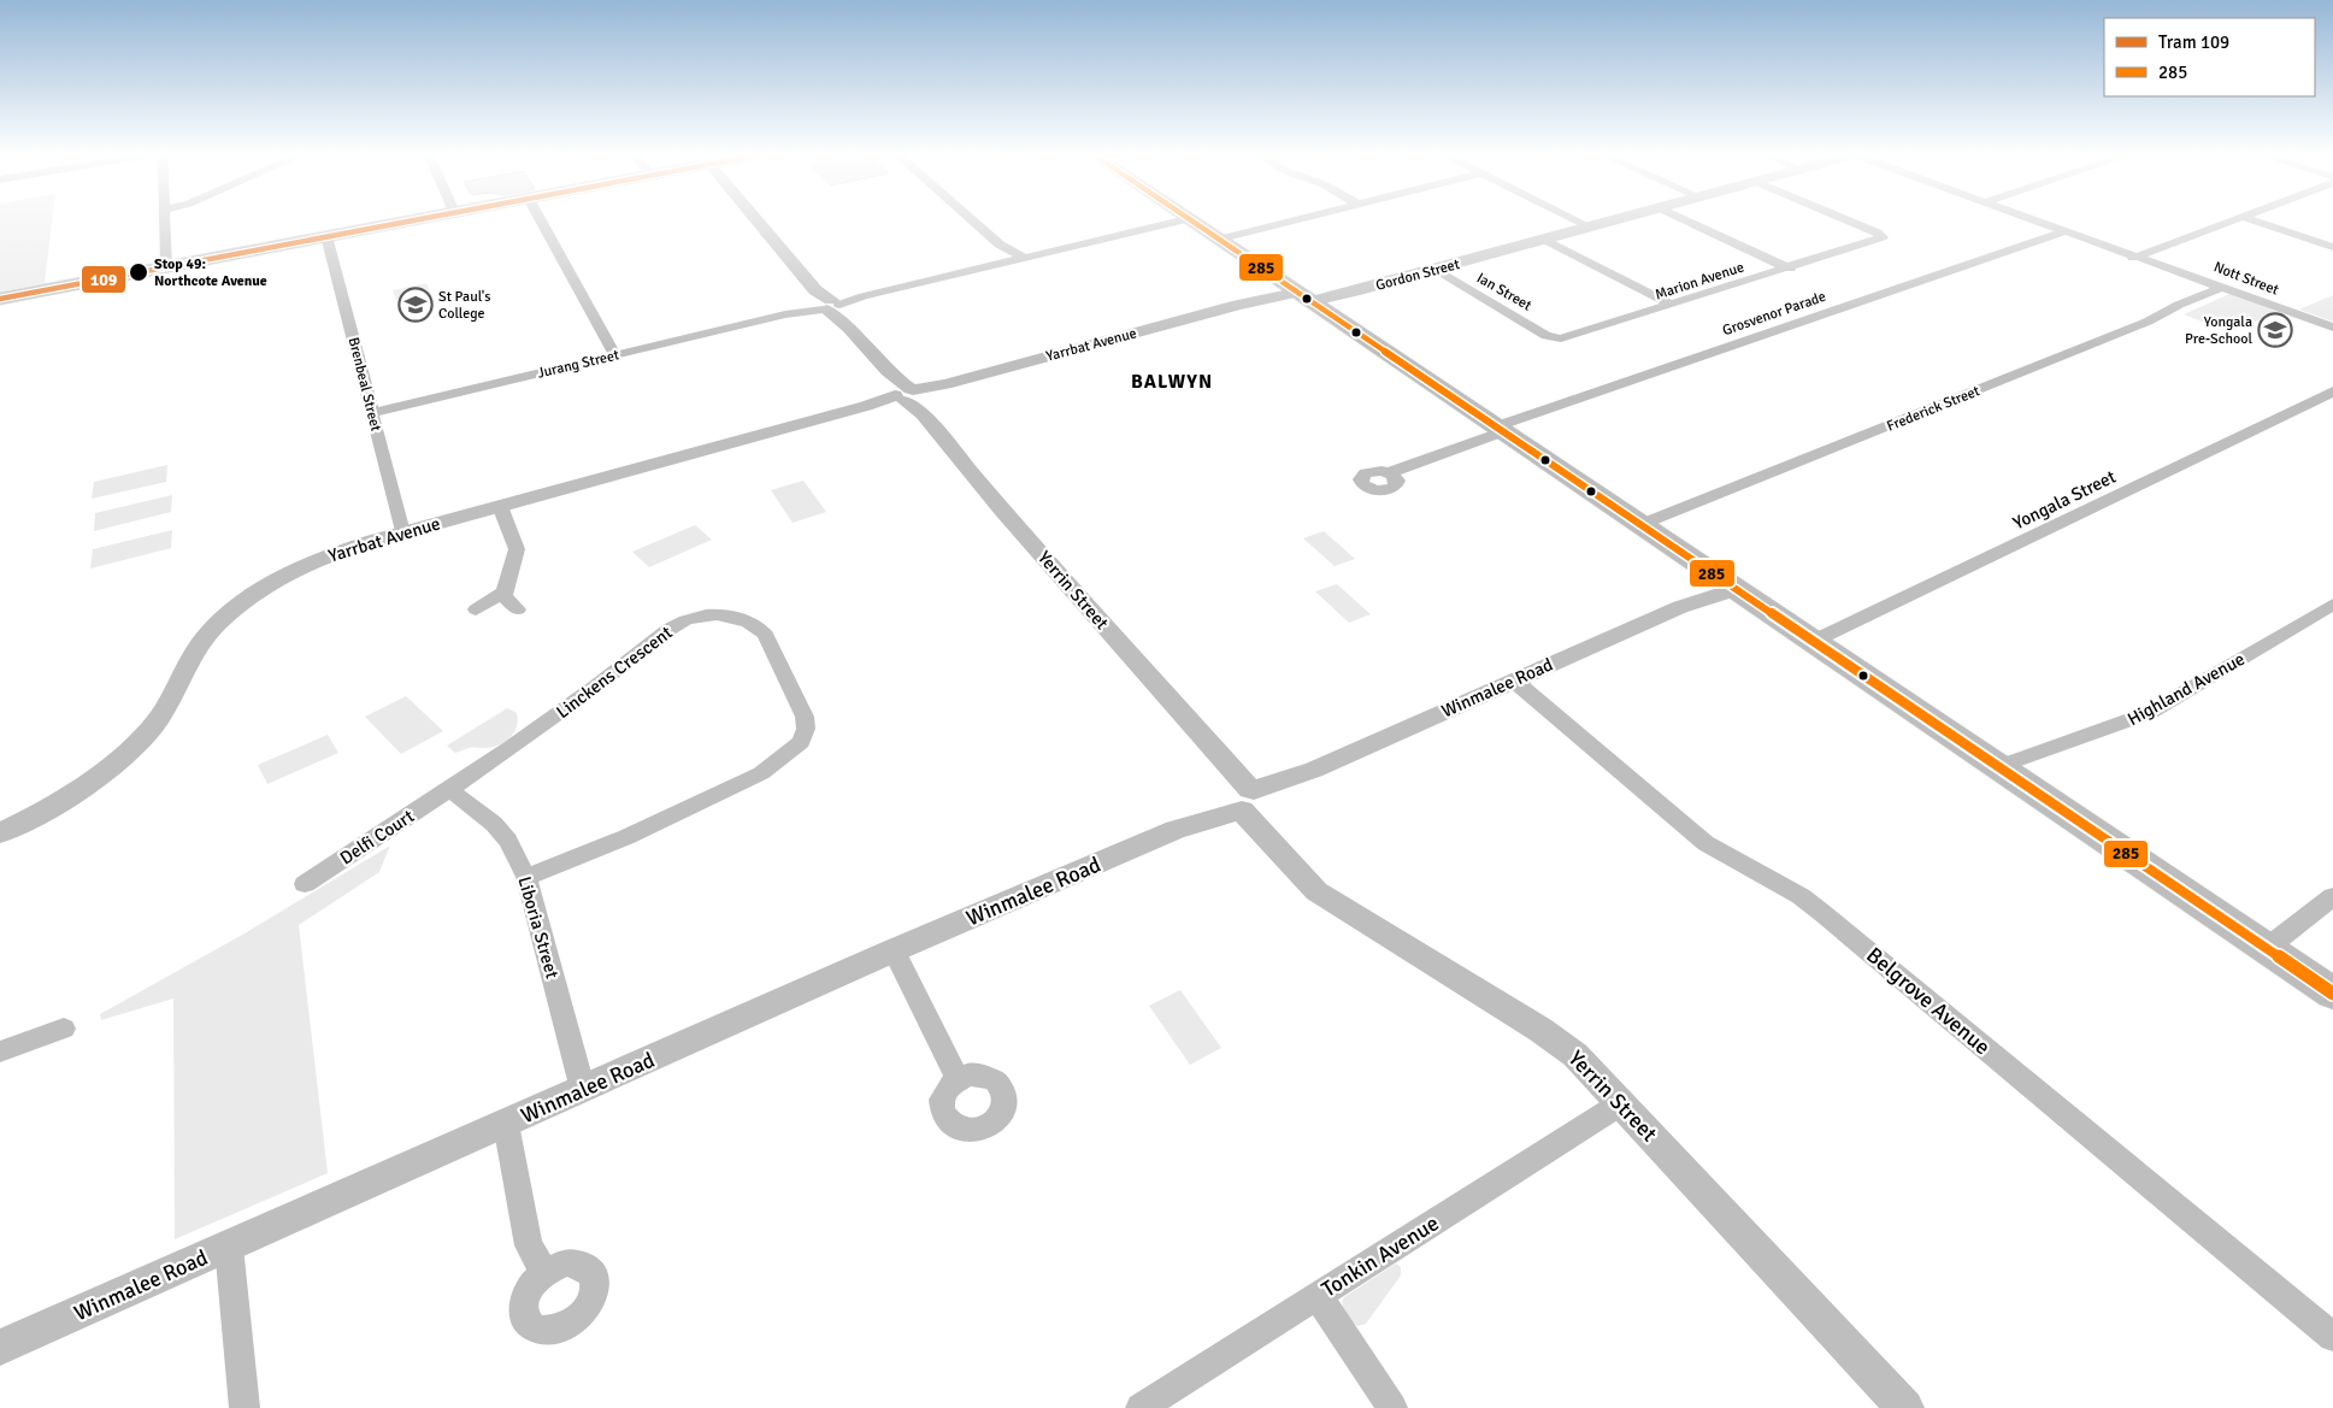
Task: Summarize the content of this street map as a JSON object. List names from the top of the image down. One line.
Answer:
{"streets":{"street":["Gordon Street","Nott Street","Marion Avenue","Ian Street","Grosvenor Parade","Yarrbat Avenue","Jurang Street","Brenbeal Street","Frederick Street","Yongala Street","Yerrin Street","Linckens Crescent","Winmalee Road","Highland Avenue","Delfi Court","Liboria Street","Belgrove Avenue","Tonkin Avenue"]},"crossings":[["Gordon Street","Ian Street"],["Gordon Street","Yarrbat Avenue"],["Nott Street","Grosvenor Parade"],["Nott Street","Frederick Street"],["Marion Avenue","Ian Street"],["Yarrbat Avenue","Brenbeal Street"],["Yarrbat Avenue","Yerrin Street"],["Jurang Street","Brenbeal Street"],["Jurang Street","Yerrin Street"],["Yerrin Street","Winmalee Road"],["Yerrin Street","Tonkin Avenue"],["Linckens Crescent","Delfi Court"],["Linckens Crescent","Liboria Street"],["Winmalee Road","Liboria Street"],["Winmalee Road","Belgrove Avenue"],["Delfi Court","Liboria Street"]],"districts":["BALWYN"],"places":{"other":["Stop 49: Northcote Avenue"],"school or university":["St Paul's College","Yongala Pre-School"]},"lines":["tram line 109","transit line 285"],"legend":["Tram 109","285"]}
